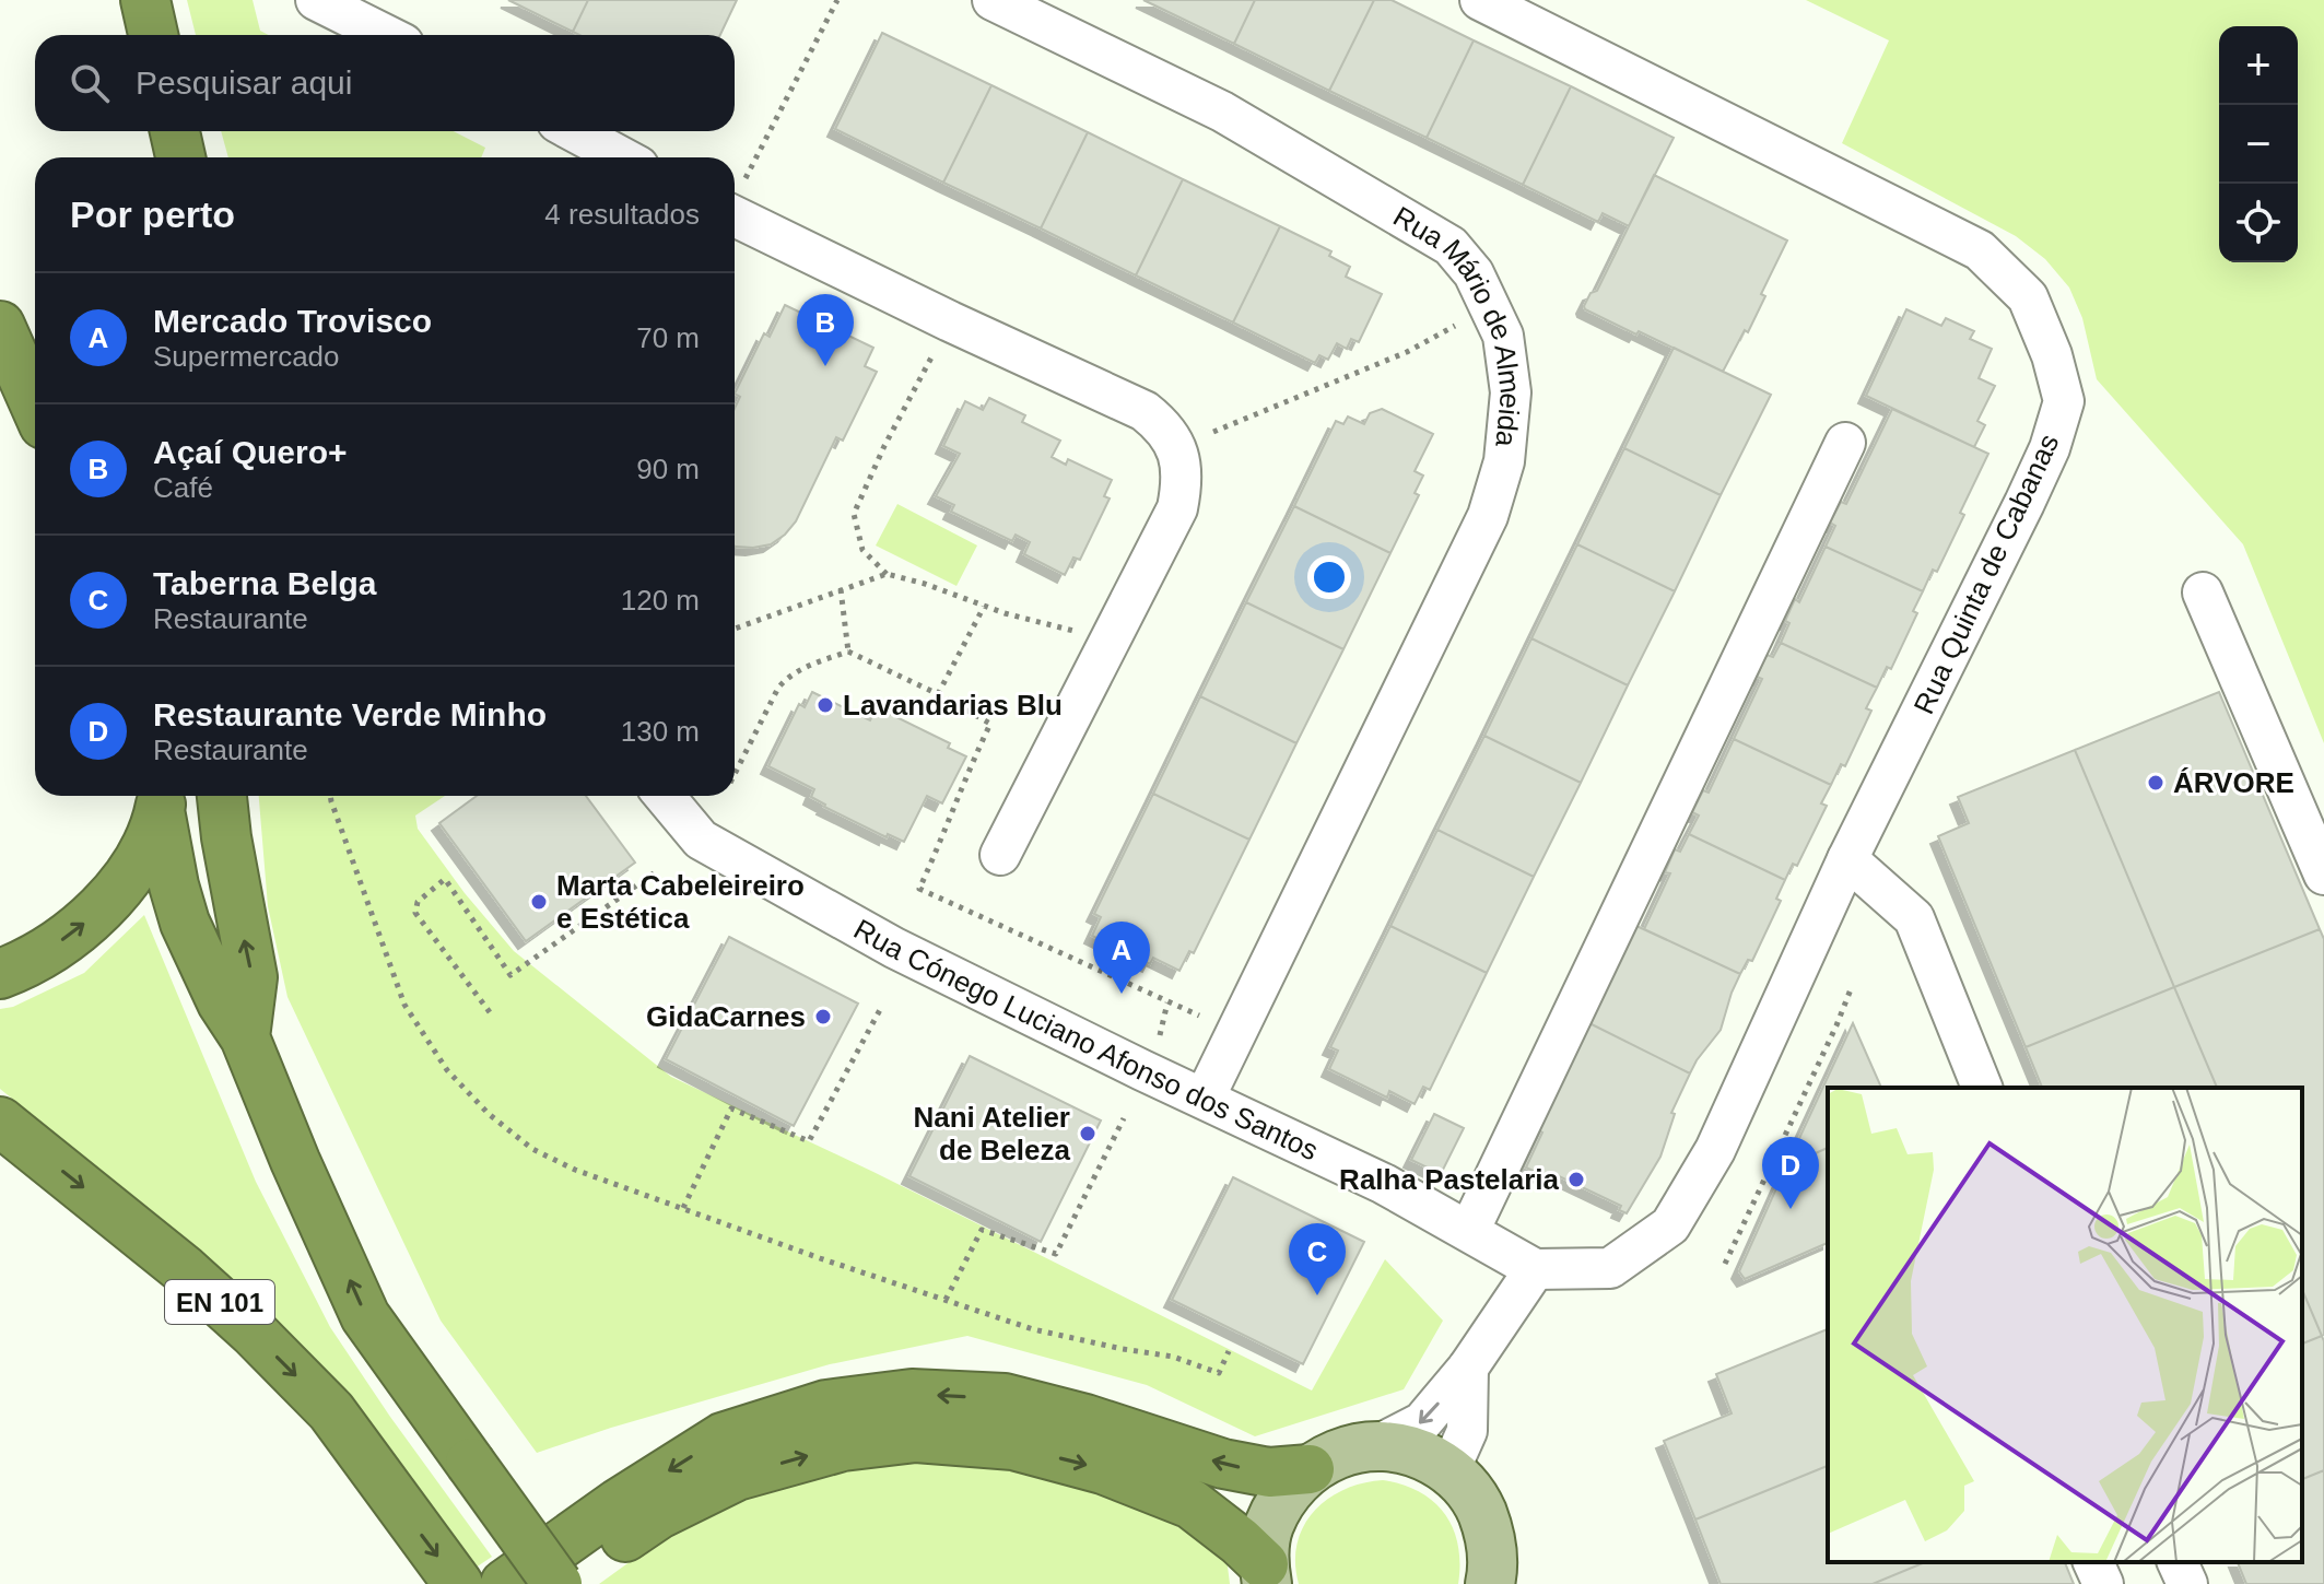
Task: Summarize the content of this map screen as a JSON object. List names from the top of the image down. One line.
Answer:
{"streets":{"highway":["EN 101"],"street":["Rua Mário de Almeida","Rua Quinta de Cabanas","Rua Cónego Luciano Afonso dos Santos"]},"crossings":[["Rua Mário de Almeida","Rua Cónego Luciano Afonso dos Santos"],["Rua Quinta de Cabanas","Rua Cónego Luciano Afonso dos Santos"]],"places":["Lavandarias Blu","ÁRVORE","Marta Cabeleireiro e Estética","GidaCarnes","Nani Atelier de Beleza","Ralha Pastelaria"],"page":{"map_buttons":["+","−"],"search":"Pesquisar aqui","heading":["Por perto","4 resultados"],"list":[{"mark":"A","name":"Mercado Trovisco","note":"Supermercado","value":"70 m"},{"mark":"B","name":"Açaí Quero+","note":"Café","value":"90 m"},{"mark":"C","name":"Taberna Belga","note":"Restaurante","value":"120 m"},{"mark":"D","name":"Restaurante Verde Minho","note":"Restaurante","value":"130 m"}],"pins":["B","A","D","C"]}}
